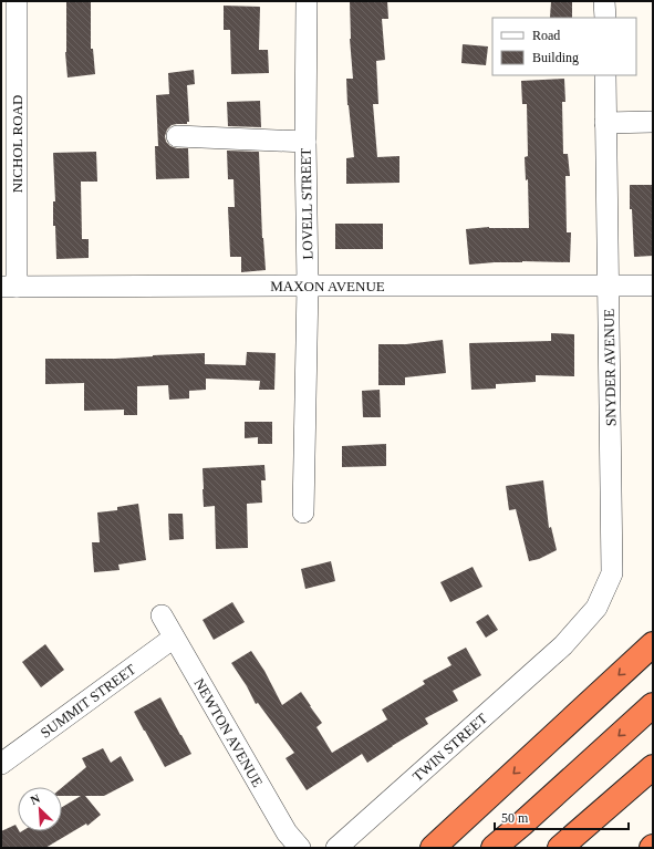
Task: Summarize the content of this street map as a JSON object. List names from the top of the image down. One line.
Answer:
{"streets":{"street":["NICHOL ROAD","LOVELL STREET","MAXON AVENUE","SNYDER AVENUE","SUMMIT STREET","NEWTON AVENUE","TWIN STREET"]},"crossings":[["NICHOL ROAD","MAXON AVENUE"],["LOVELL STREET","MAXON AVENUE"],["MAXON AVENUE","SNYDER AVENUE"],["SNYDER AVENUE","TWIN STREET"],["SUMMIT STREET","NEWTON AVENUE"]],"legend":["Road","Building"],"scale_bar":"50 m","north":"top left"}
